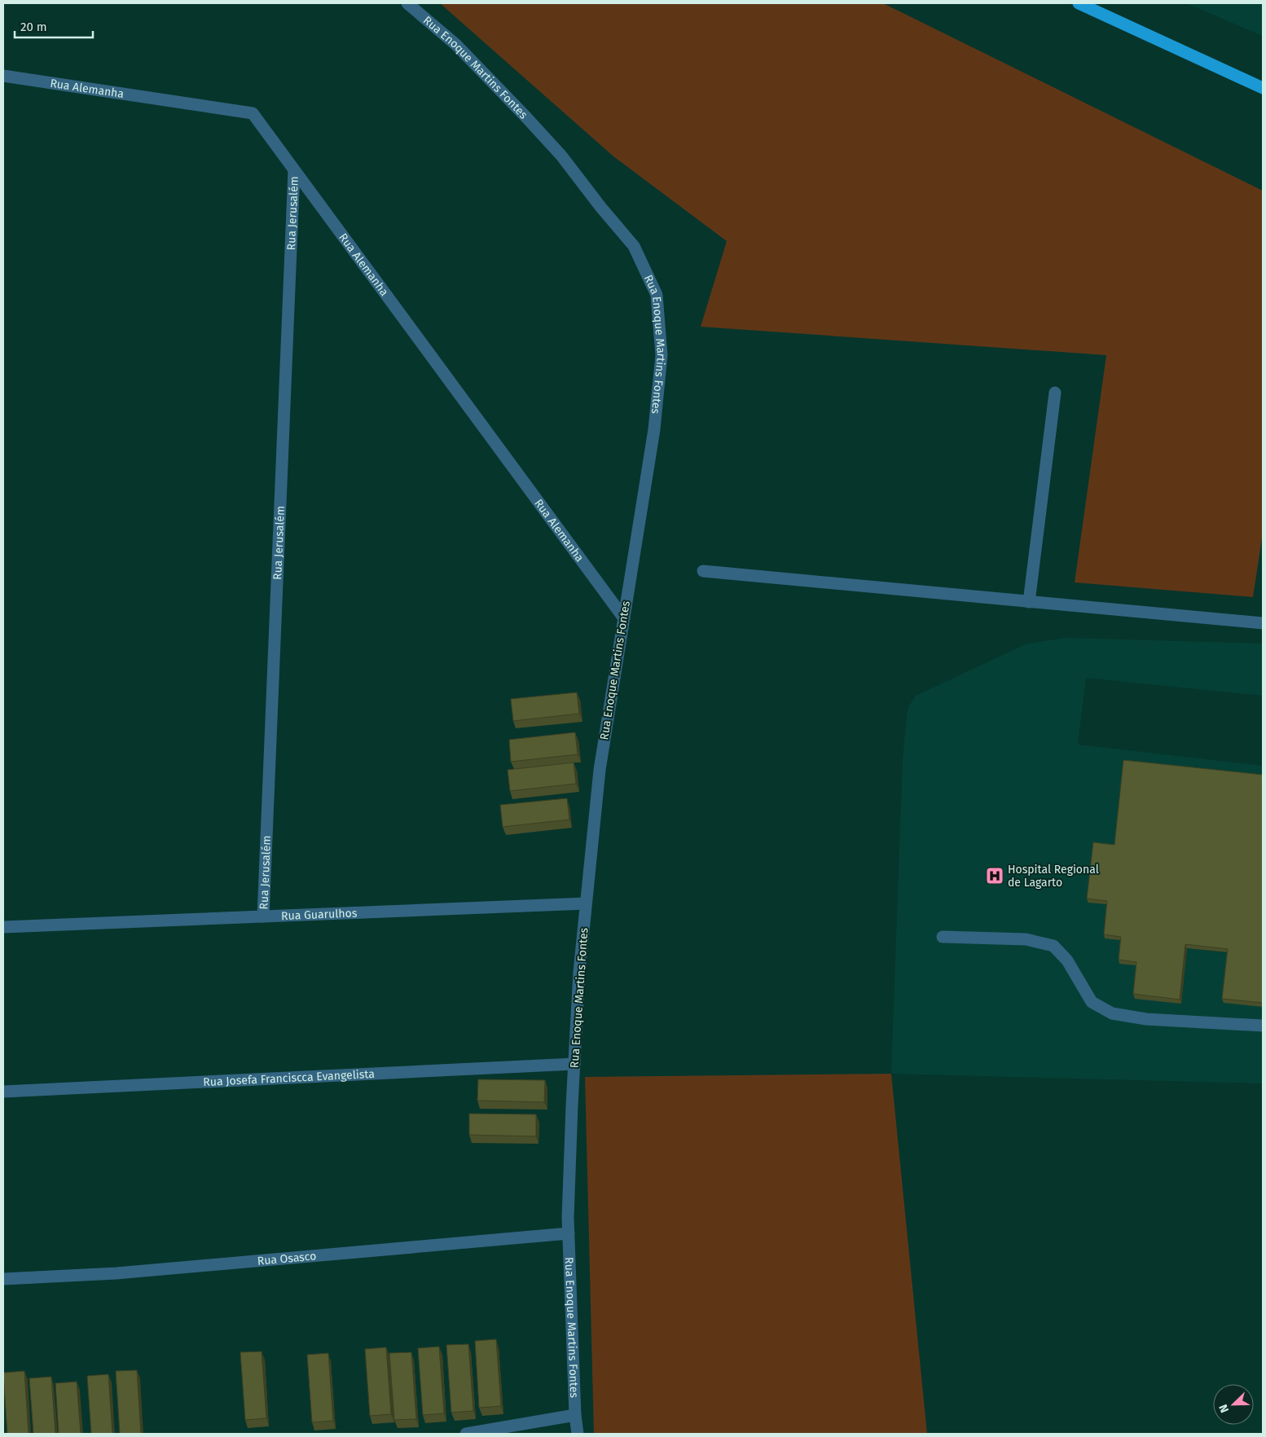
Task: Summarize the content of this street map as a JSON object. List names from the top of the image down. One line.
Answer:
{"streets":{"street":["Rua Enoque Martins Fontes","Rua Alemanha","Rua Jerusalém","Rua Guarulhos","Rua Josefa Franciscca Evangelista","Rua Osasco"]},"crossings":[["Rua Enoque Martins Fontes","Rua Alemanha"],["Rua Enoque Martins Fontes","Rua Guarulhos"],["Rua Enoque Martins Fontes","Rua Josefa Franciscca Evangelista"],["Rua Enoque Martins Fontes","Rua Osasco"],["Rua Alemanha","Rua Jerusalém"],["Rua Jerusalém","Rua Guarulhos"]],"places":{"hospital":["Hospital Regional de Lagarto"]},"scale_bar":"20 m","north":"bottom left"}
